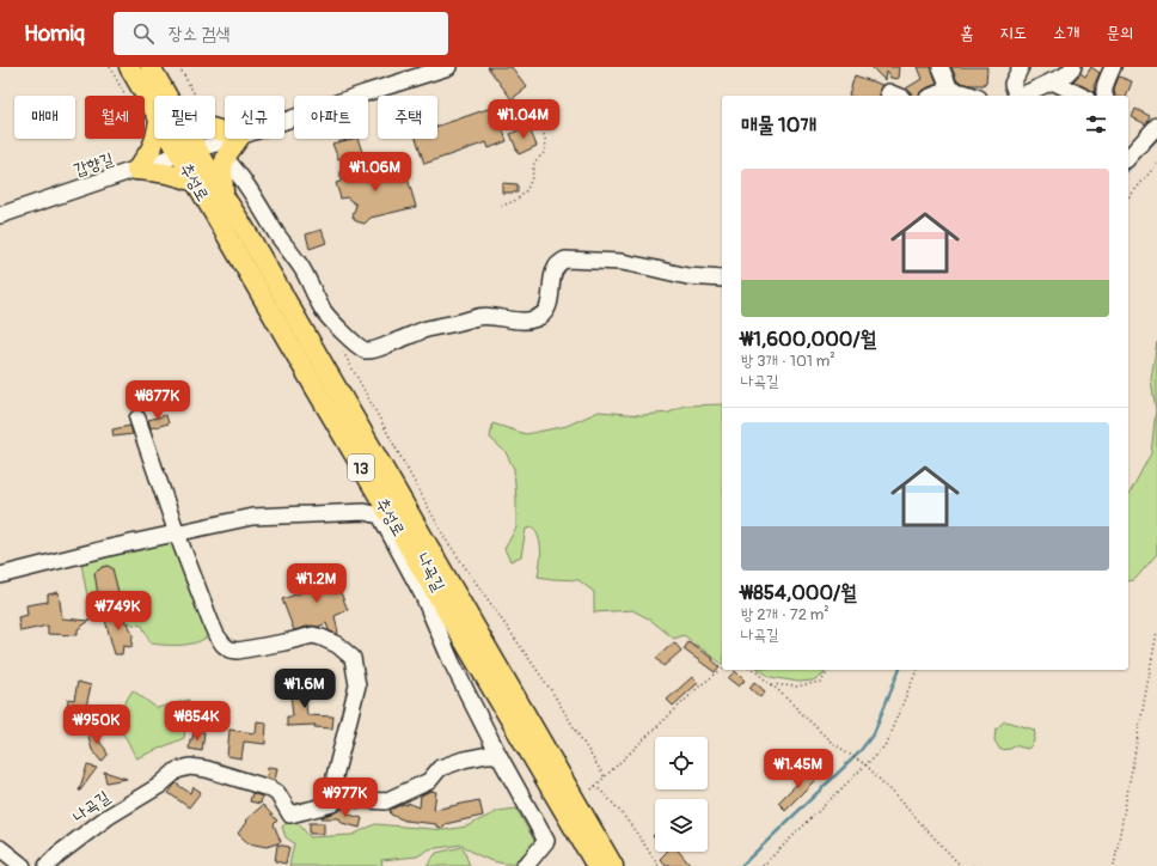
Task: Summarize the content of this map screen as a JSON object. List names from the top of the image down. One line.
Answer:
{"streets":{"main road":["추성로","13"],"street":["갑향길","나곡길"]},"crossings":[["갑향길","추성로"]],"page":{"header":"Homiq","search":"장소 검색","nav":["홈","지도","소개","문의"],"chip":["매매","월세","필터","신규","아파트","주택"],"heading":"매물 10개","price":["₩1.04M","₩1.06M","₩877K","₩1.2M","₩749K","₩1.6M","₩854K","₩950K","₩1.45M","₩977K"],"list":[{"name":"₩1,600,000/월","note":"방 3개 · 101 m² · 나곡길"},{"name":"₩854,000/월","note":"방 2개 · 72 m² · 나곡길"}]}}
